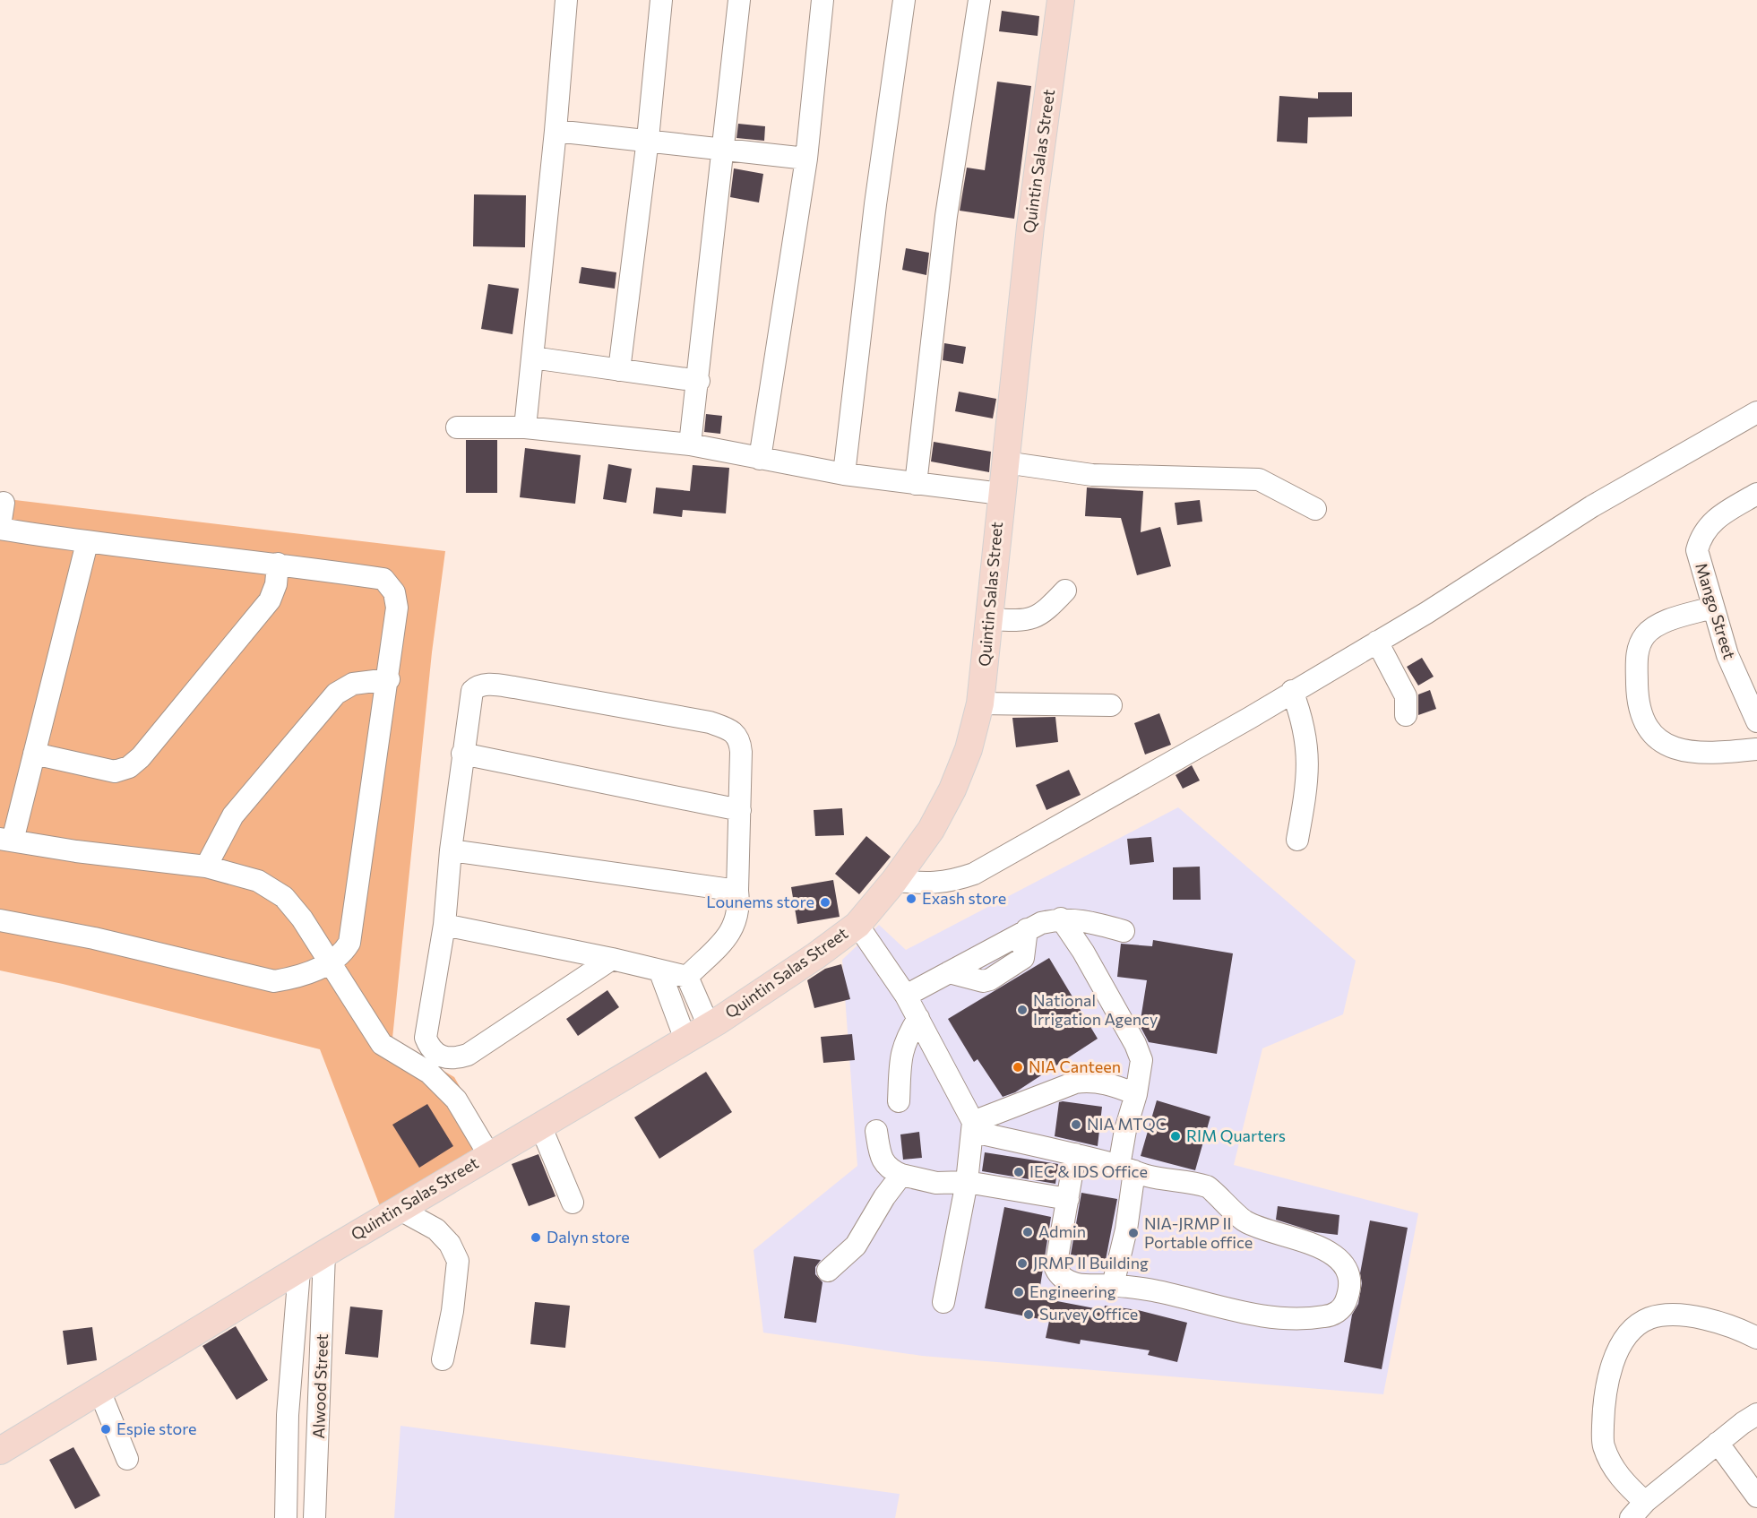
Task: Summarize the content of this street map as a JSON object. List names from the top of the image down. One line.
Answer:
{"streets":{"main road":["Quintin Salas Street"],"street":["Mango Street","Alwood Street"]},"crossings":[["Quintin Salas Street","Alwood Street"]],"places":["Exash store","Lounems store","National Irrigation Agency","NIA Canteen","NIA MTQC","RIM Quarters","IEC & IDS Office","Admin","NIA-JRMP II Portable office","Dalyn store","JRMP II Building","Engineering","Survey Office","Espie store"]}
